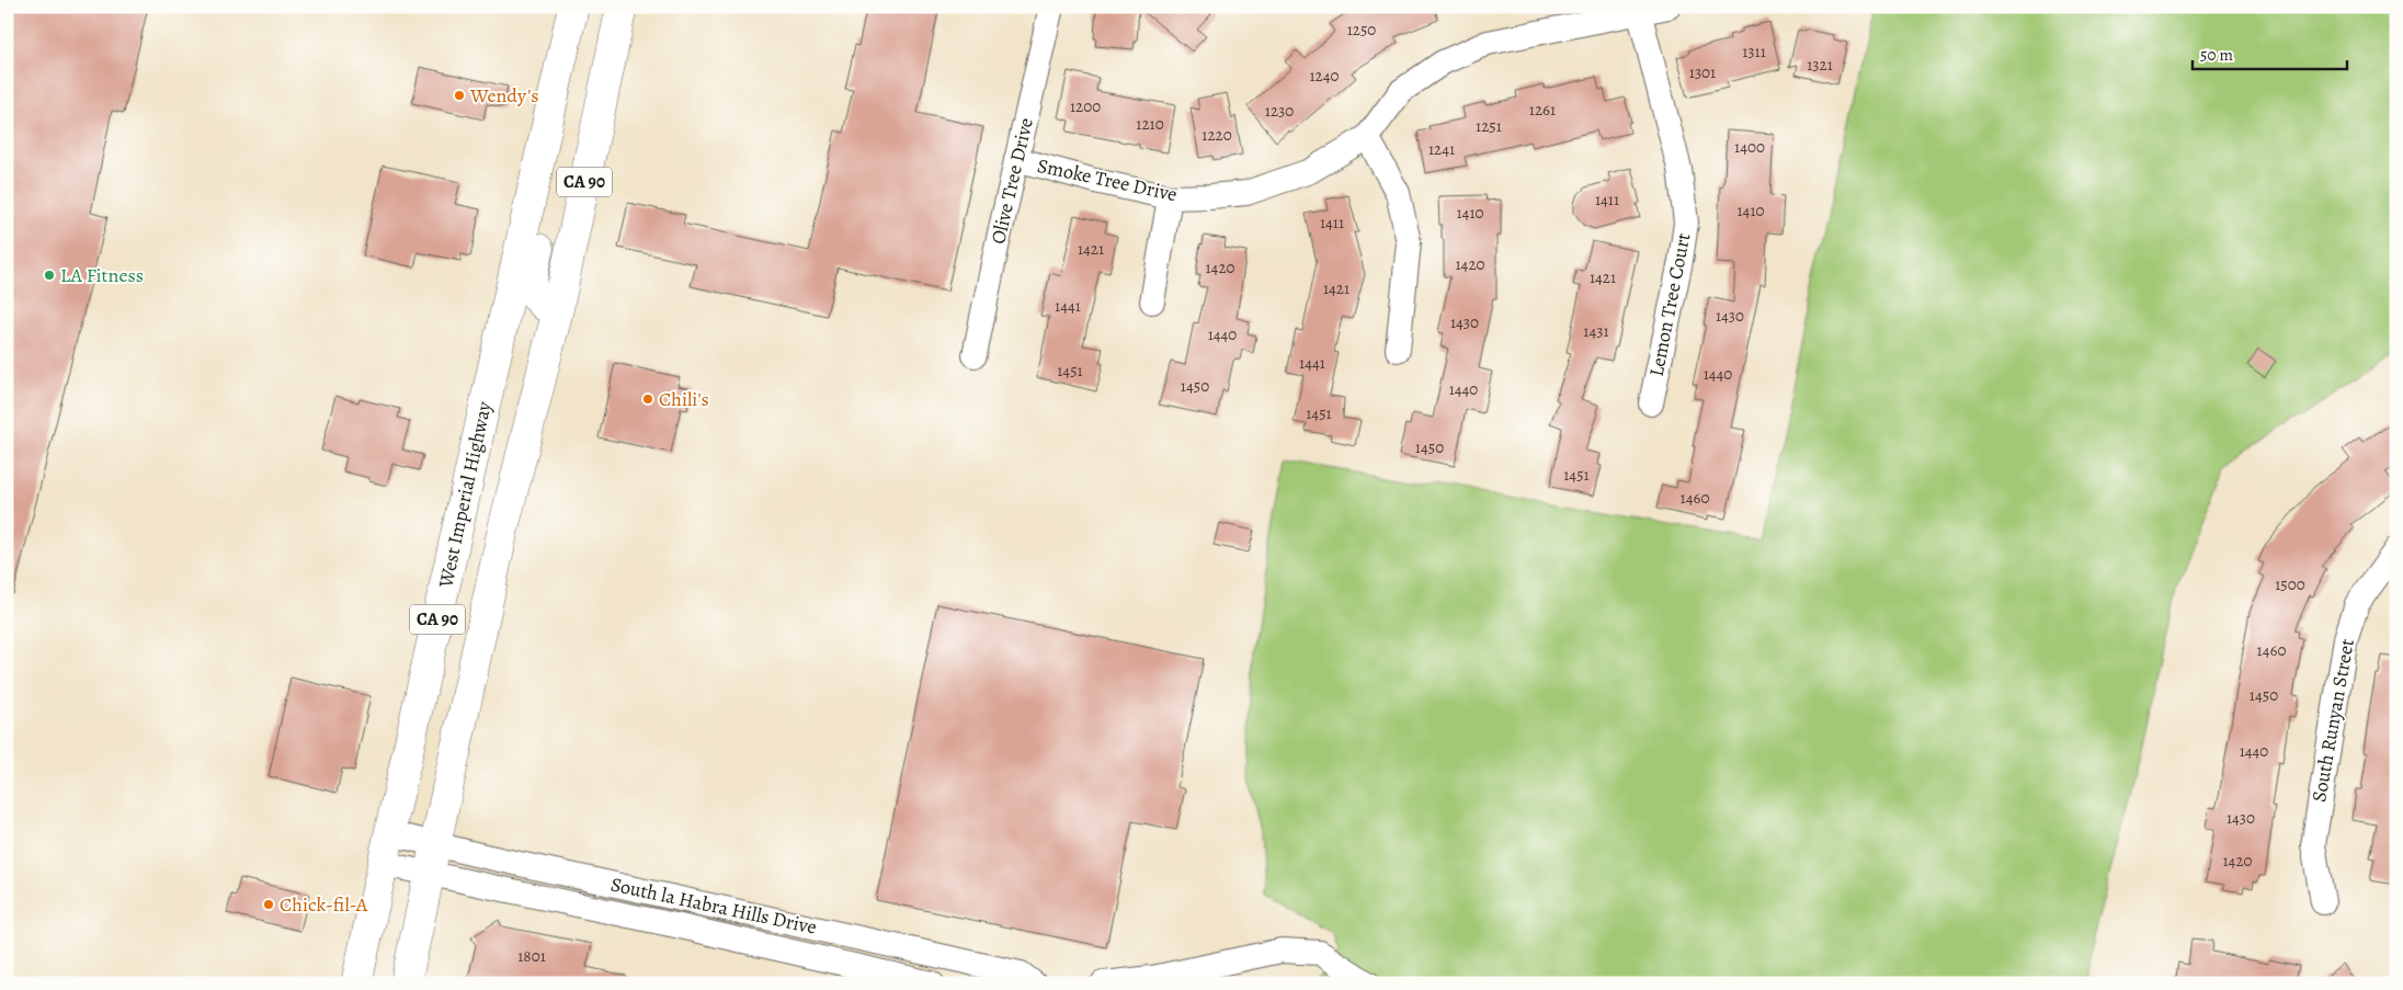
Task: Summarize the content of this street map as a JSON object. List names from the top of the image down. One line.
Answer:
{"streets":{"main road":["CA 90","West Imperial Highway"],"street":["Smoke Tree Drive","Olive Tree Drive","Lemon Tree Court","South Runyan Street","South la Habra Hills Drive"]},"crossings":[["Smoke Tree Drive","Olive Tree Drive"],["Smoke Tree Drive","Lemon Tree Court"],["CA 90","South la Habra Hills Drive"],["West Imperial Highway","South la Habra Hills Drive"]],"places":["Wendy's","LA Fitness","Chili's","Chick-fil-A"],"house_numbers":["1250","1311","1321","1301","1240","1200","1261","1230","1210","1251","1220","1400","1241","1411","1410","1410","1411","1421","1420","1420","1421","1421","1441","1430","1430","1431","1440","1441","1451","1440","1450","1440","1451","1450","1451","1460","1500","1460","1450","1440","1430","1420","1801"],"scale_bar":"50 m"}
